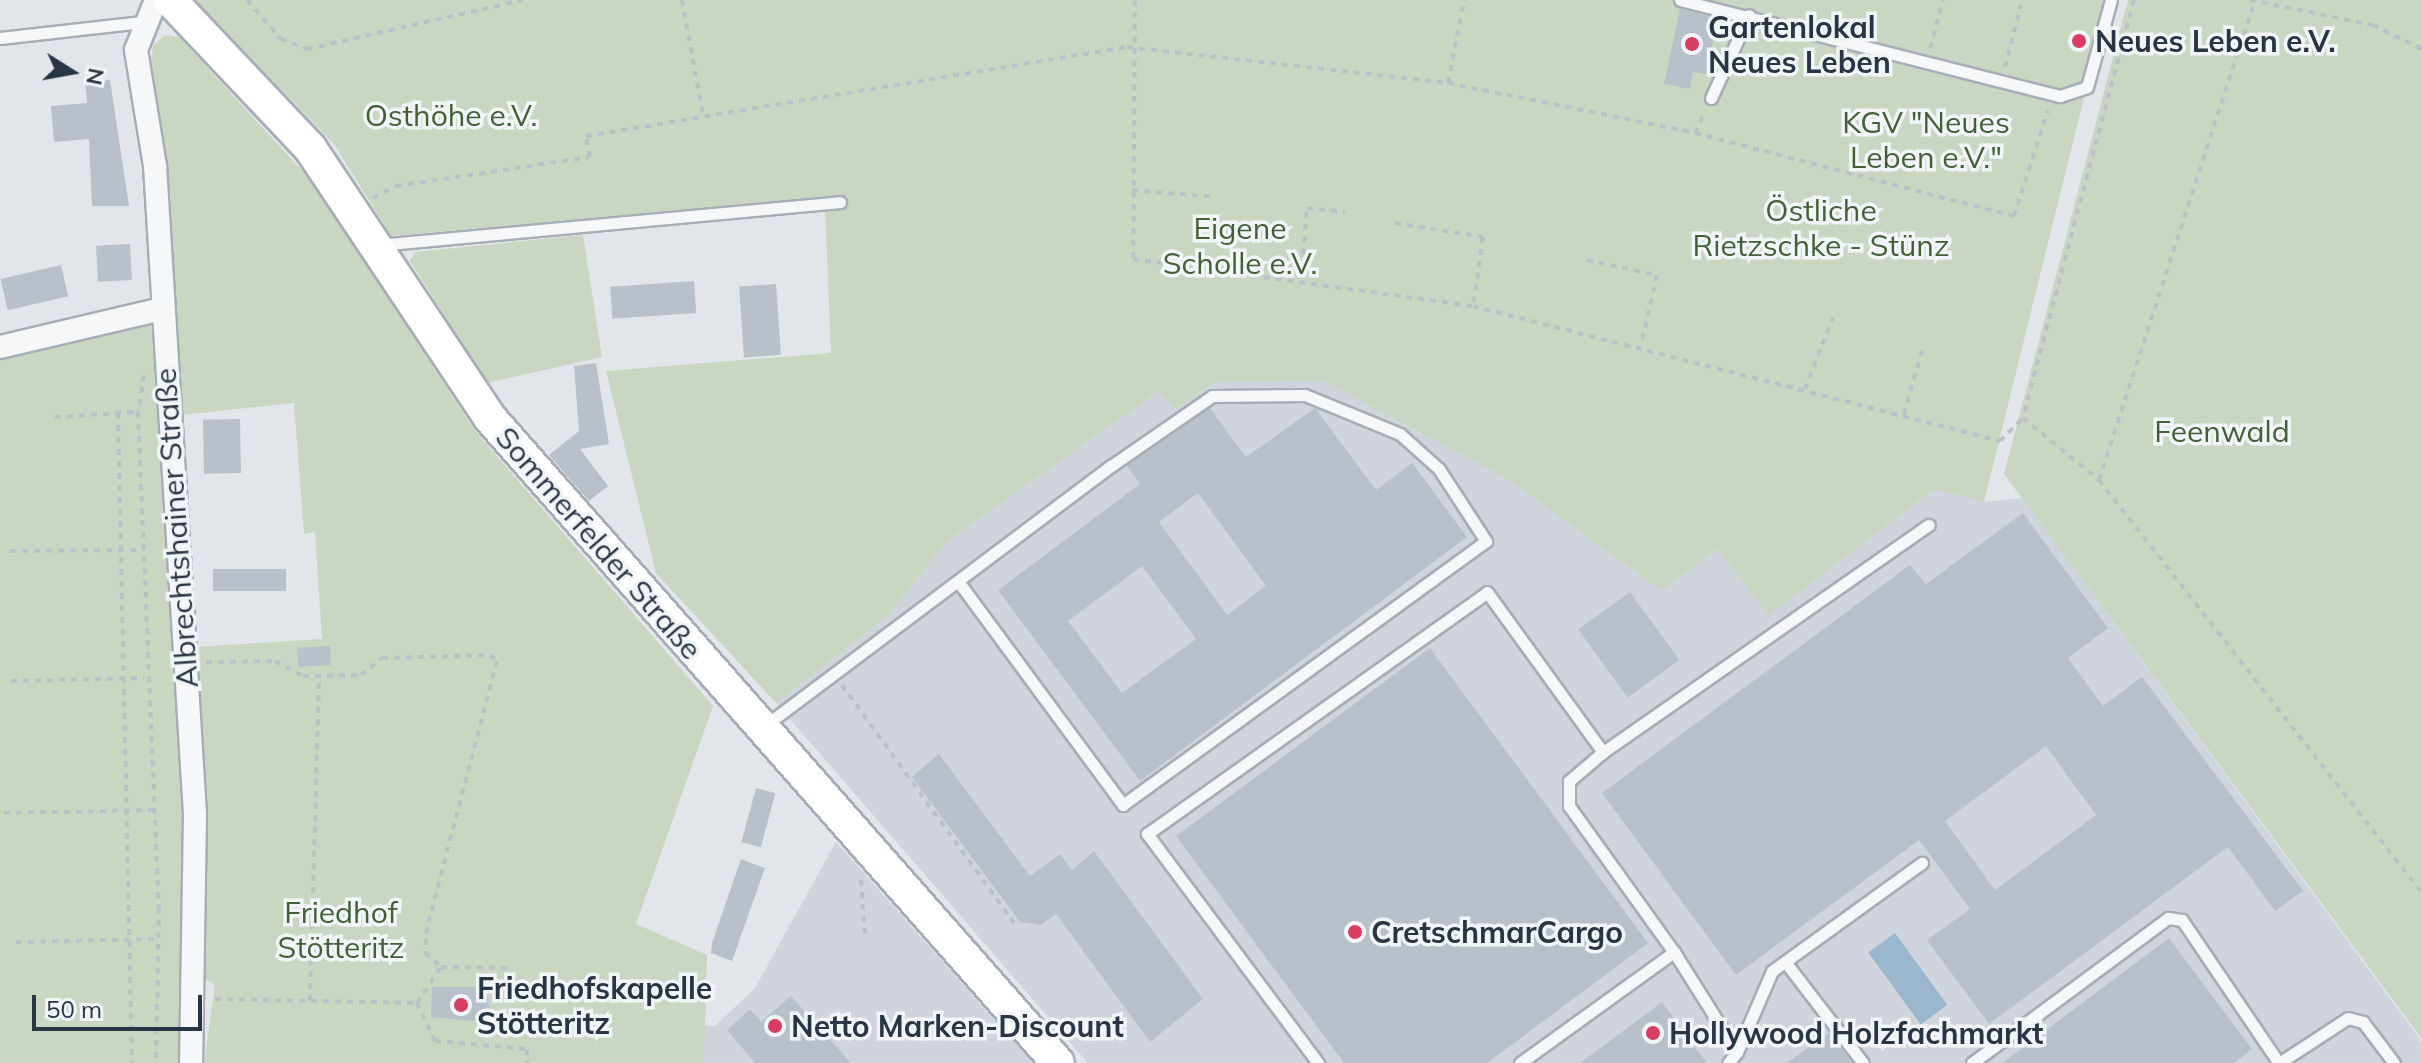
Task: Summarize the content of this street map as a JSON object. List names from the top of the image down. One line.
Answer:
{"streets":{"main road":["Sommerfelder Straße"],"street":["Albrechtshainer Straße"]},"parks":["Osthöhe e.V.","KGV \"Neues Leben e.V.\"","Östliche Rietzschke - Stünz","Eigene Scholle e.V.","Feenwald","Friedhof Stötteritz"],"places":["Neues Leben e.V.","Gartenlokal Neues Leben","CretschmarCargo","Friedhofskapelle Stötteritz","Netto Marken-Discount","Hollywood Holzfachmarkt"],"scale_bar":"50 m","north":"right"}
